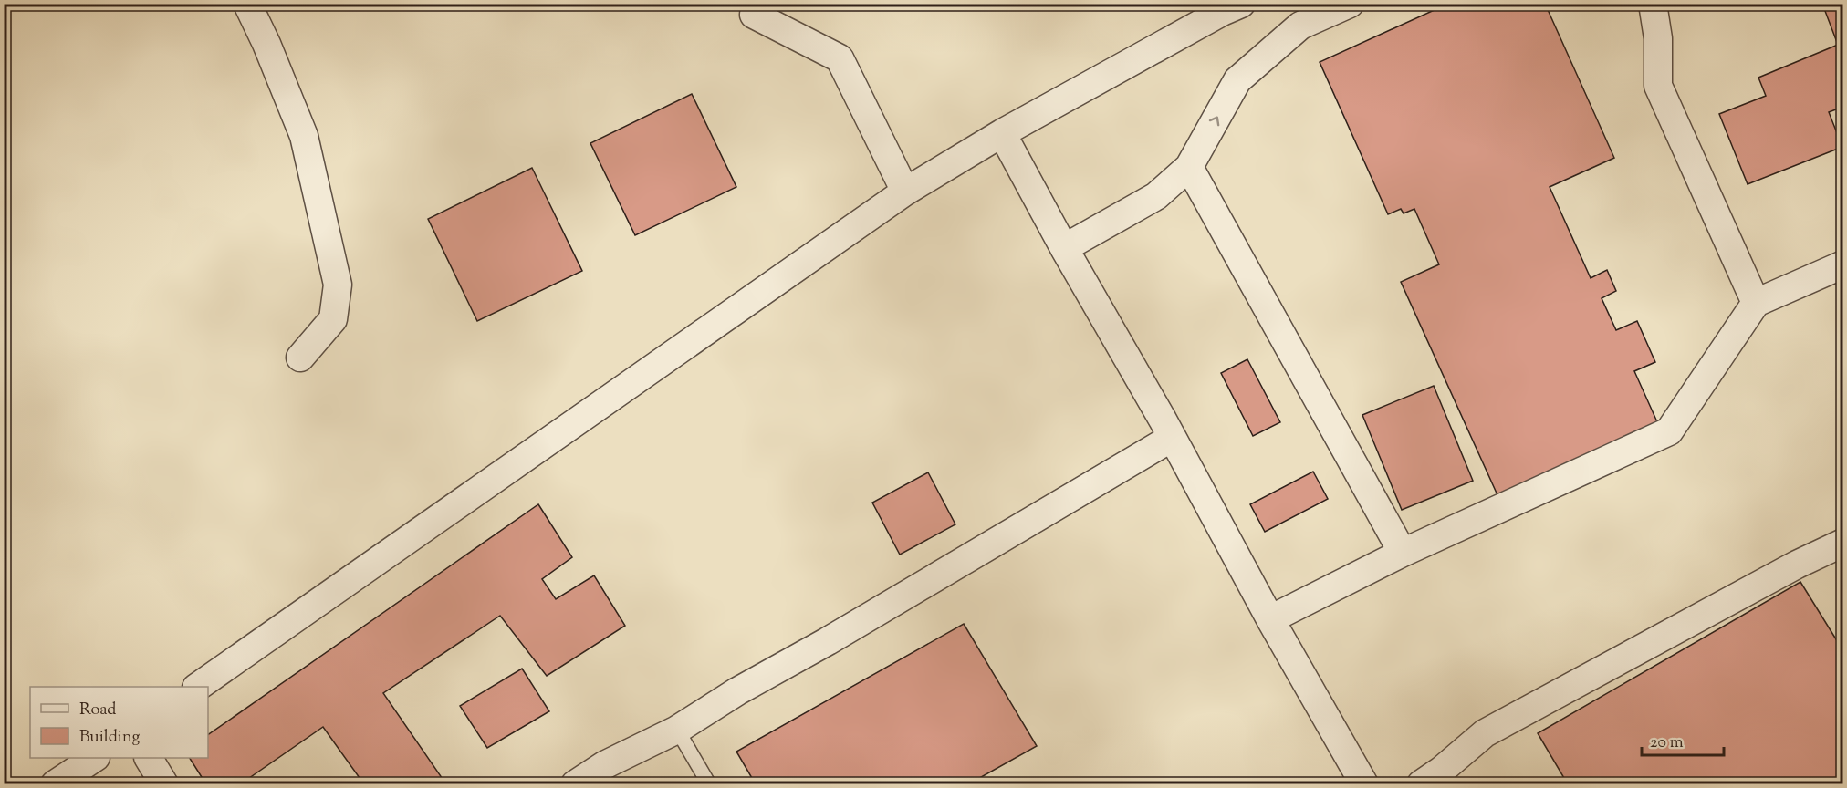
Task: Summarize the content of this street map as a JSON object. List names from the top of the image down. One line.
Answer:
{"legend":["Road","Building"],"scale_bar":"20 m"}
